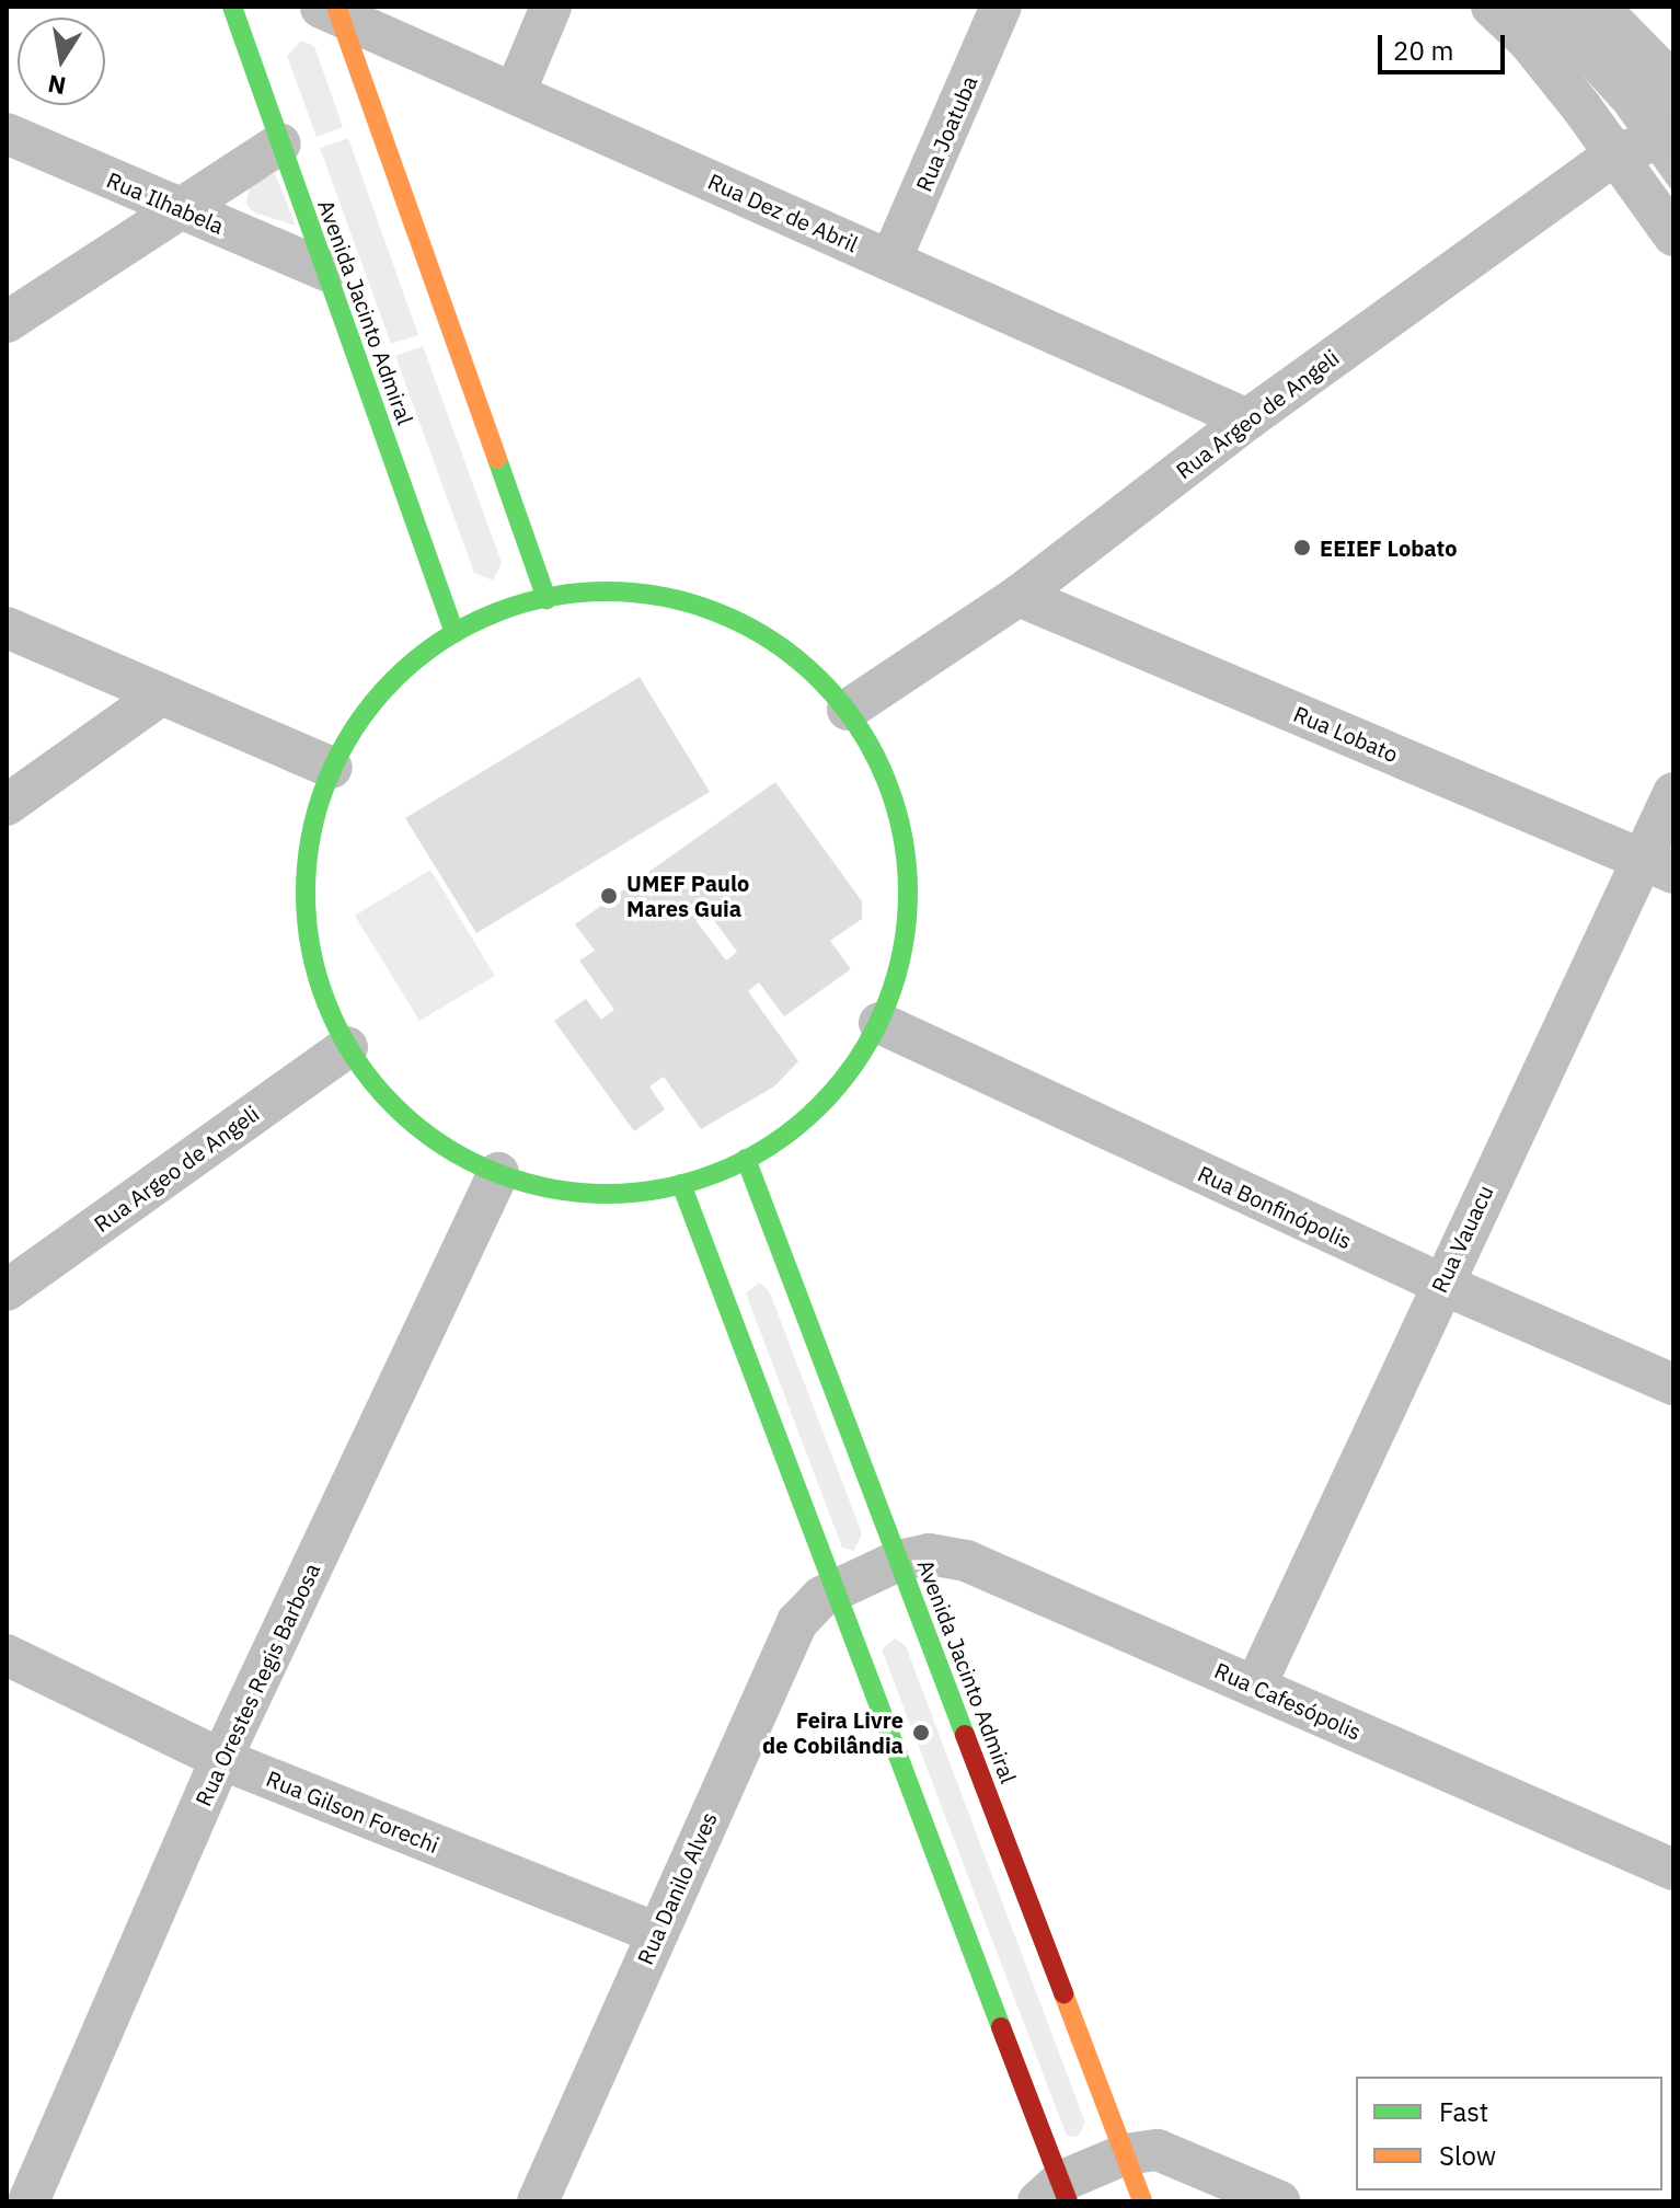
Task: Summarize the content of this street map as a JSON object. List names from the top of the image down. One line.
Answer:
{"streets":{"street":["Rua Joatuba","Rua Ilhabela","Rua Dez de Abril","Avenida Jacinto Admiral","Rua Argeo de Angeli","Rua Lobato","Rua Bonfinópolis","Rua Vauacu","Rua Orestes Regis Barbosa","Rua Cafesópolis","Rua Gilson Forechi","Rua Danilo Alves"]},"crossings":[["Rua Joatuba","Rua Dez de Abril"],["Rua Ilhabela","Avenida Jacinto Admiral"],["Rua Dez de Abril","Rua Argeo de Angeli"],["Avenida Jacinto Admiral","Rua Cafesópolis"],["Rua Argeo de Angeli","Rua Lobato"],["Rua Lobato","Rua Vauacu"],["Rua Bonfinópolis","Rua Vauacu"],["Rua Vauacu","Rua Cafesópolis"],["Rua Orestes Regis Barbosa","Rua Gilson Forechi"],["Rua Cafesópolis","Rua Danilo Alves"],["Rua Gilson Forechi","Rua Danilo Alves"]],"places":["EEIEF Lobato","UMEF Paulo Mares Guia","Feira Livre de Cobilândia"],"legend":["Fast","Slow"],"scale_bar":"20 m","north":"bottom"}
